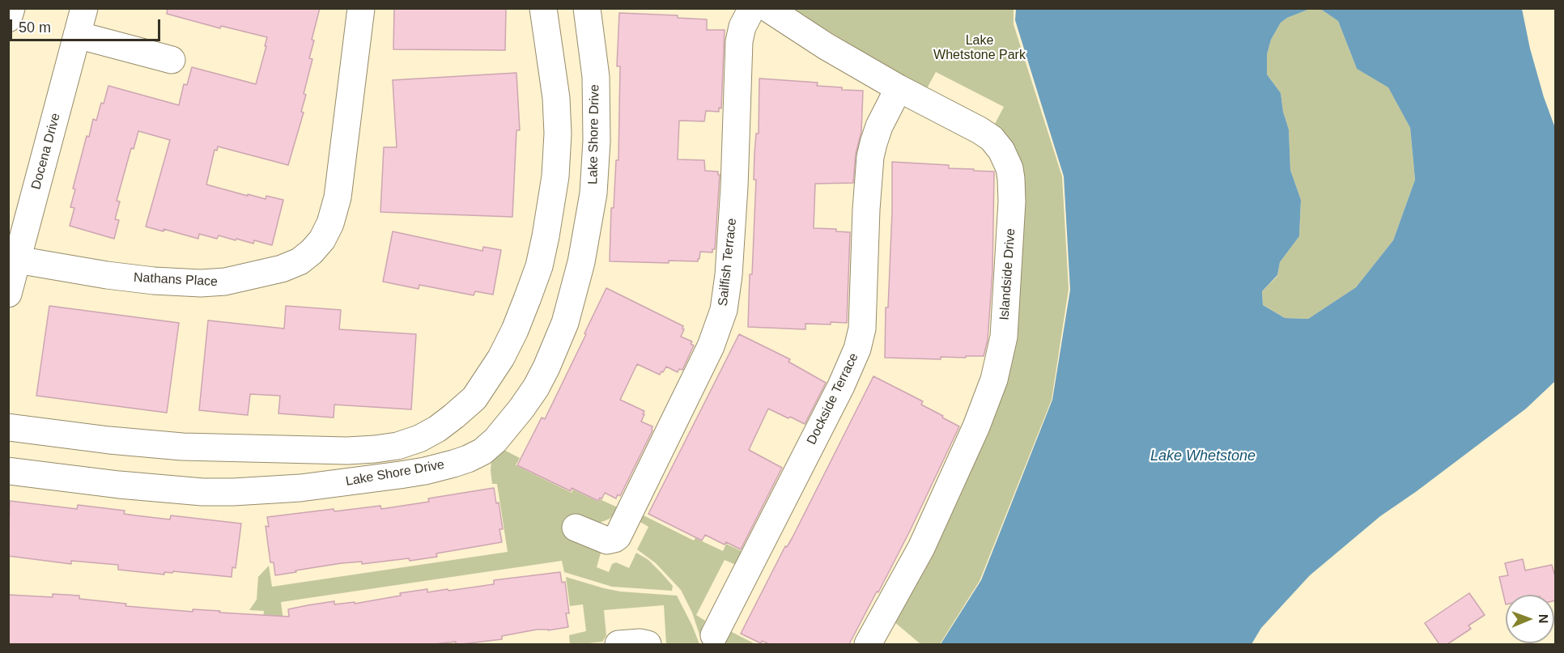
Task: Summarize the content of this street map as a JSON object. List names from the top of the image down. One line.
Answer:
{"streets":{"street":["Lake Shore Drive","Docena Drive","Sailfish Terrace","Islandside Drive","Nathans Place","Dockside Terrace"]},"crossings":[["Docena Drive","Nathans Place"],["Islandside Drive","Dockside Terrace"]],"water":["Lake Whetstone"],"parks":["Lake Whetstone Park"],"scale_bar":"50 m","north":"right"}
